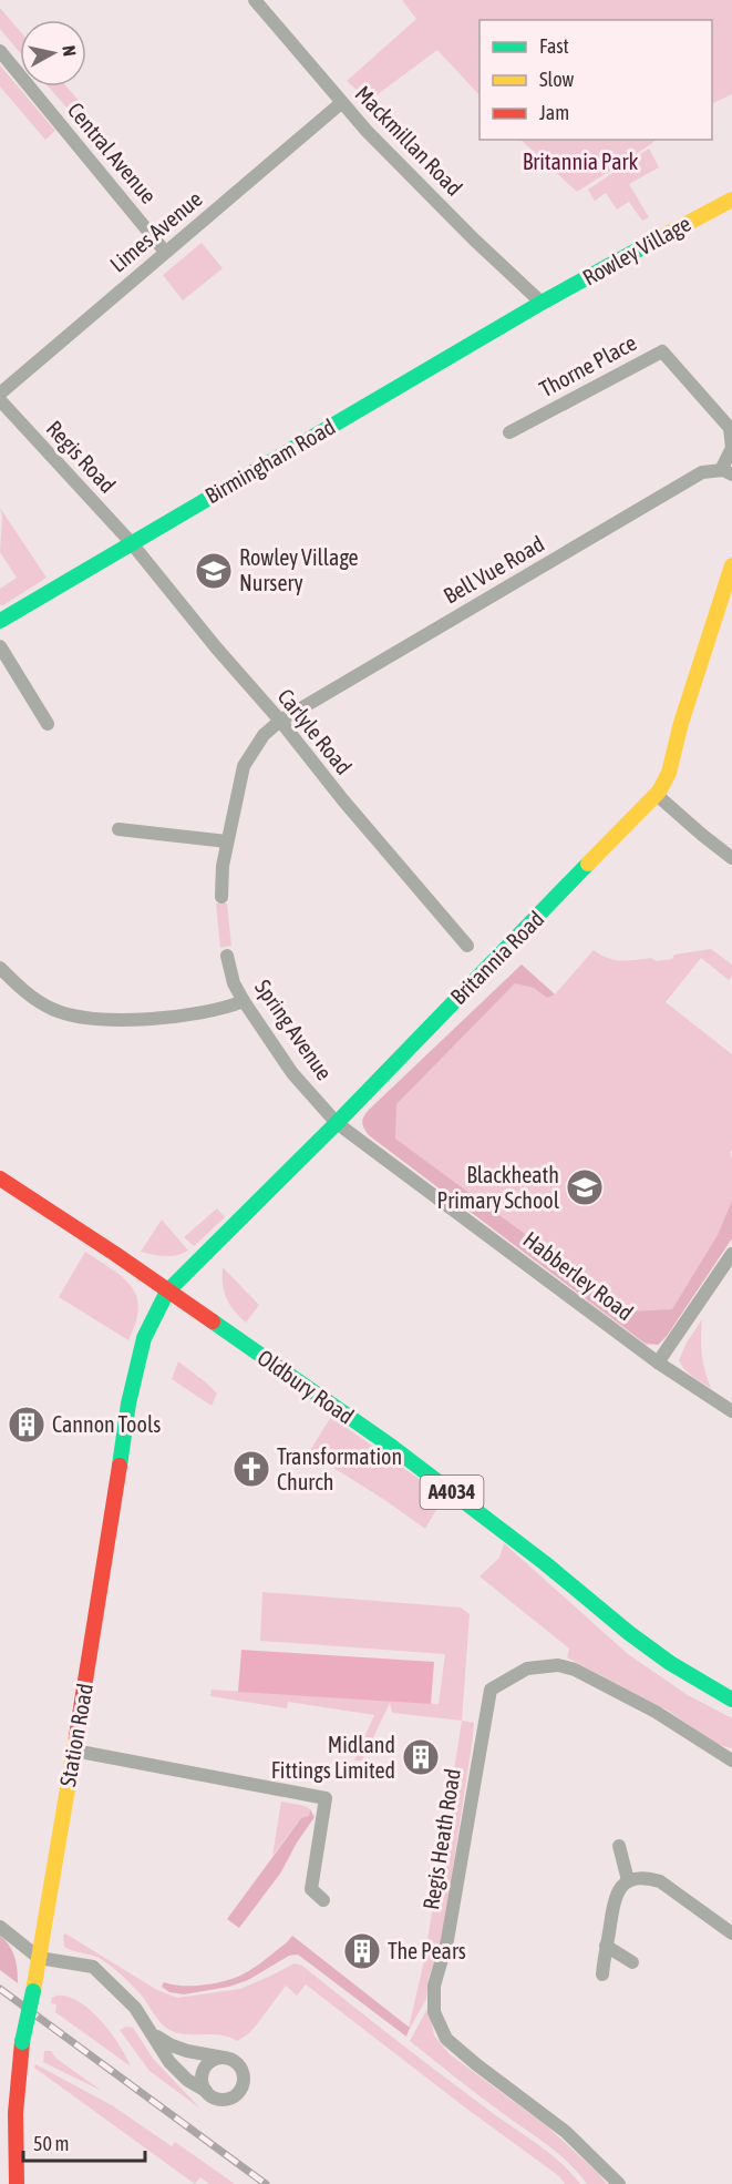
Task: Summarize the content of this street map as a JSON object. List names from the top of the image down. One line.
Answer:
{"streets":{"street":["Mackmillan Road","Central Avenue","Limes Avenue","Rowley Village","Thorne Place","Regis Road","Birmingham Road","Bell Vue Road","Carlyle Road","Britannia Road","Spring Avenue","Habberley Road","Oldbury Road","A4034","Station Road","Regis Heath Road"]},"crossings":[["Mackmillan Road","Limes Avenue"],["Mackmillan Road","Rowley Village"],["Mackmillan Road","Birmingham Road"],["Central Avenue","Limes Avenue"],["Rowley Village","Birmingham Road"],["Thorne Place","Bell Vue Road"],["Regis Road","Birmingham Road"],["Regis Road","Carlyle Road"],["Birmingham Road","Carlyle Road"],["Bell Vue Road","Carlyle Road"],["Britannia Road","Spring Avenue"],["Britannia Road","Habberley Road"],["Britannia Road","Oldbury Road"],["Britannia Road","Station Road"],["Spring Avenue","Habberley Road"],["Oldbury Road","Station Road"]],"parks":["Britannia Park"],"places":{"school or university":["Rowley Village Nursery","Blackheath Primary School"],"building":["Cannon Tools","Midland Fittings Limited","The Pears"],"church":["Transformation Church"]},"legend":["Fast","Slow","Jam"],"scale_bar":"50 m","north":"right"}
